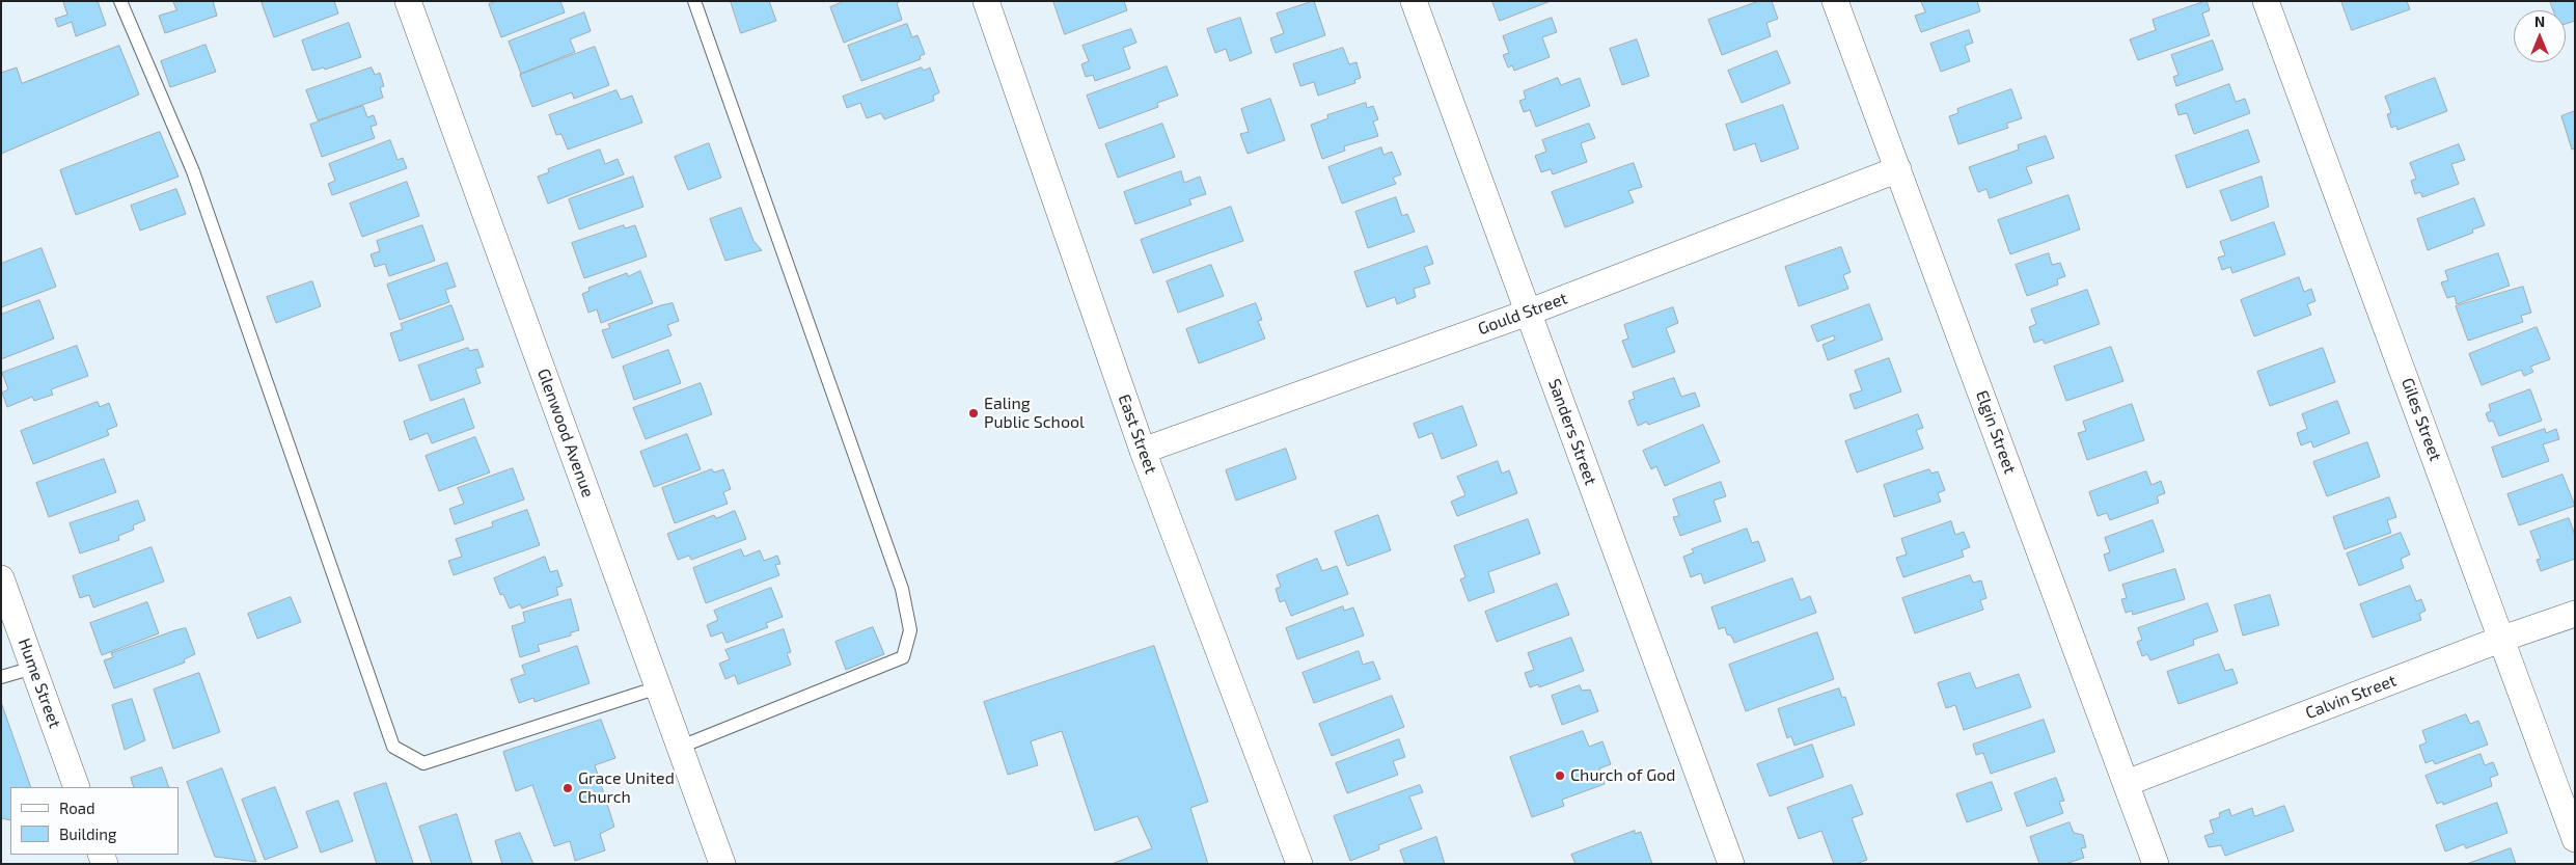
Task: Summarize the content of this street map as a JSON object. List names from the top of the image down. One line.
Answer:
{"streets":{"street":["Gould Street","Giles Street","Sanders Street","Elgin Street","Glenwood Avenue","East Street","Hume Street","Calvin Street"]},"crossings":[["Gould Street","Sanders Street"],["Gould Street","Elgin Street"],["Gould Street","East Street"],["Giles Street","Calvin Street"],["Elgin Street","Calvin Street"]],"places":["Ealing Public School","Church of God","Grace United Church"],"legend":["Road","Building"],"north":"top"}
